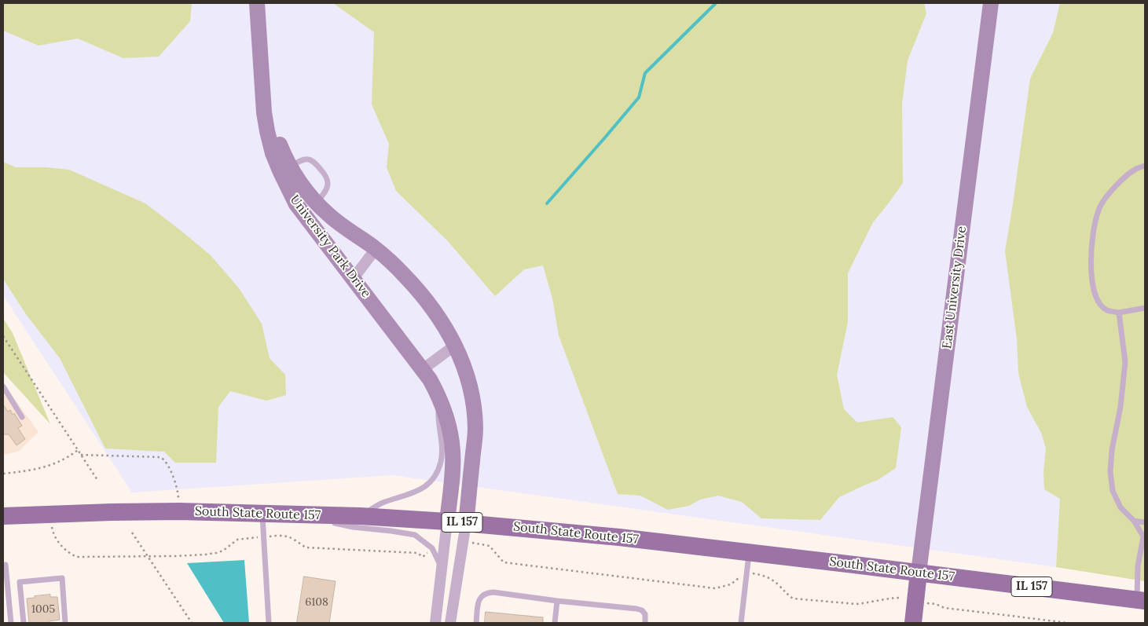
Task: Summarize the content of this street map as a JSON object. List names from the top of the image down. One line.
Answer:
{"streets":{"main road":["South State Route 157","IL 157"],"street":["University Park Drive","East University Drive"]},"crossings":[["University Park Drive","South State Route 157"],["East University Drive","South State Route 157"]],"house_numbers":["6108","1005"]}
